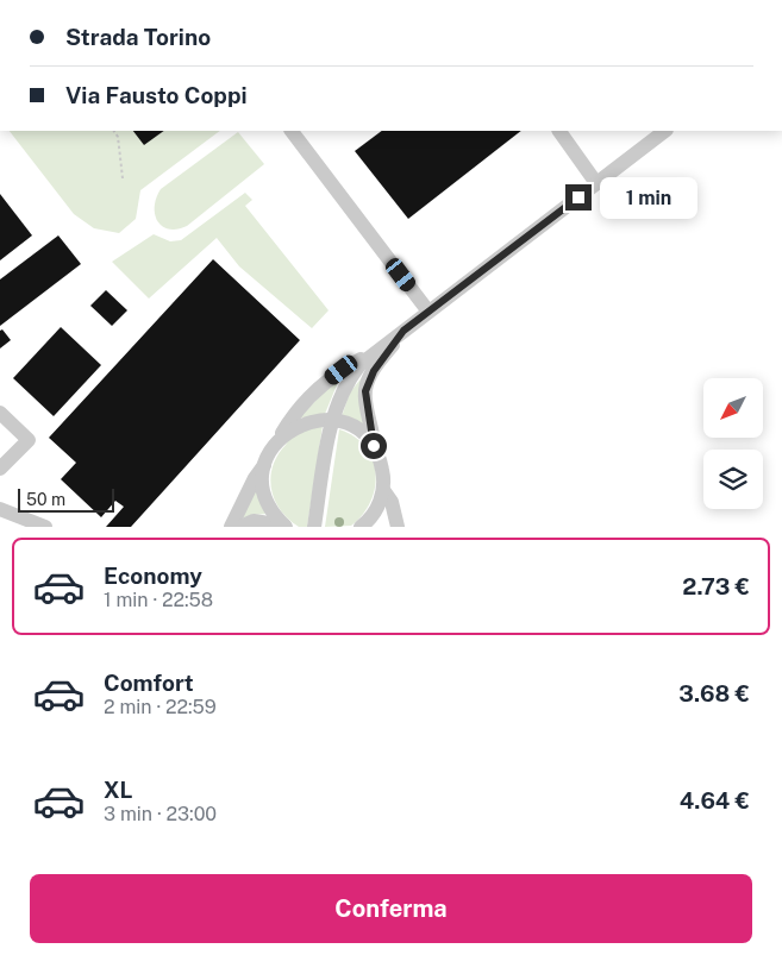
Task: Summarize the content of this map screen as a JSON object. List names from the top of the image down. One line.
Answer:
{"scale_bar":"50 m","north":"bottom left","page":{"banner":["Strada Torino","Via Fausto Coppi"],"bubble":"1 min","scale":"50 m","list":[{"name":"Economy","note":"1 min · 22:58","value":"2.73 €"},{"name":"Comfort","note":"2 min · 22:59","value":"3.68 €"},{"name":"XL","note":"3 min · 23:00","value":"4.64 €"}],"buttons":"Conferma"}}
